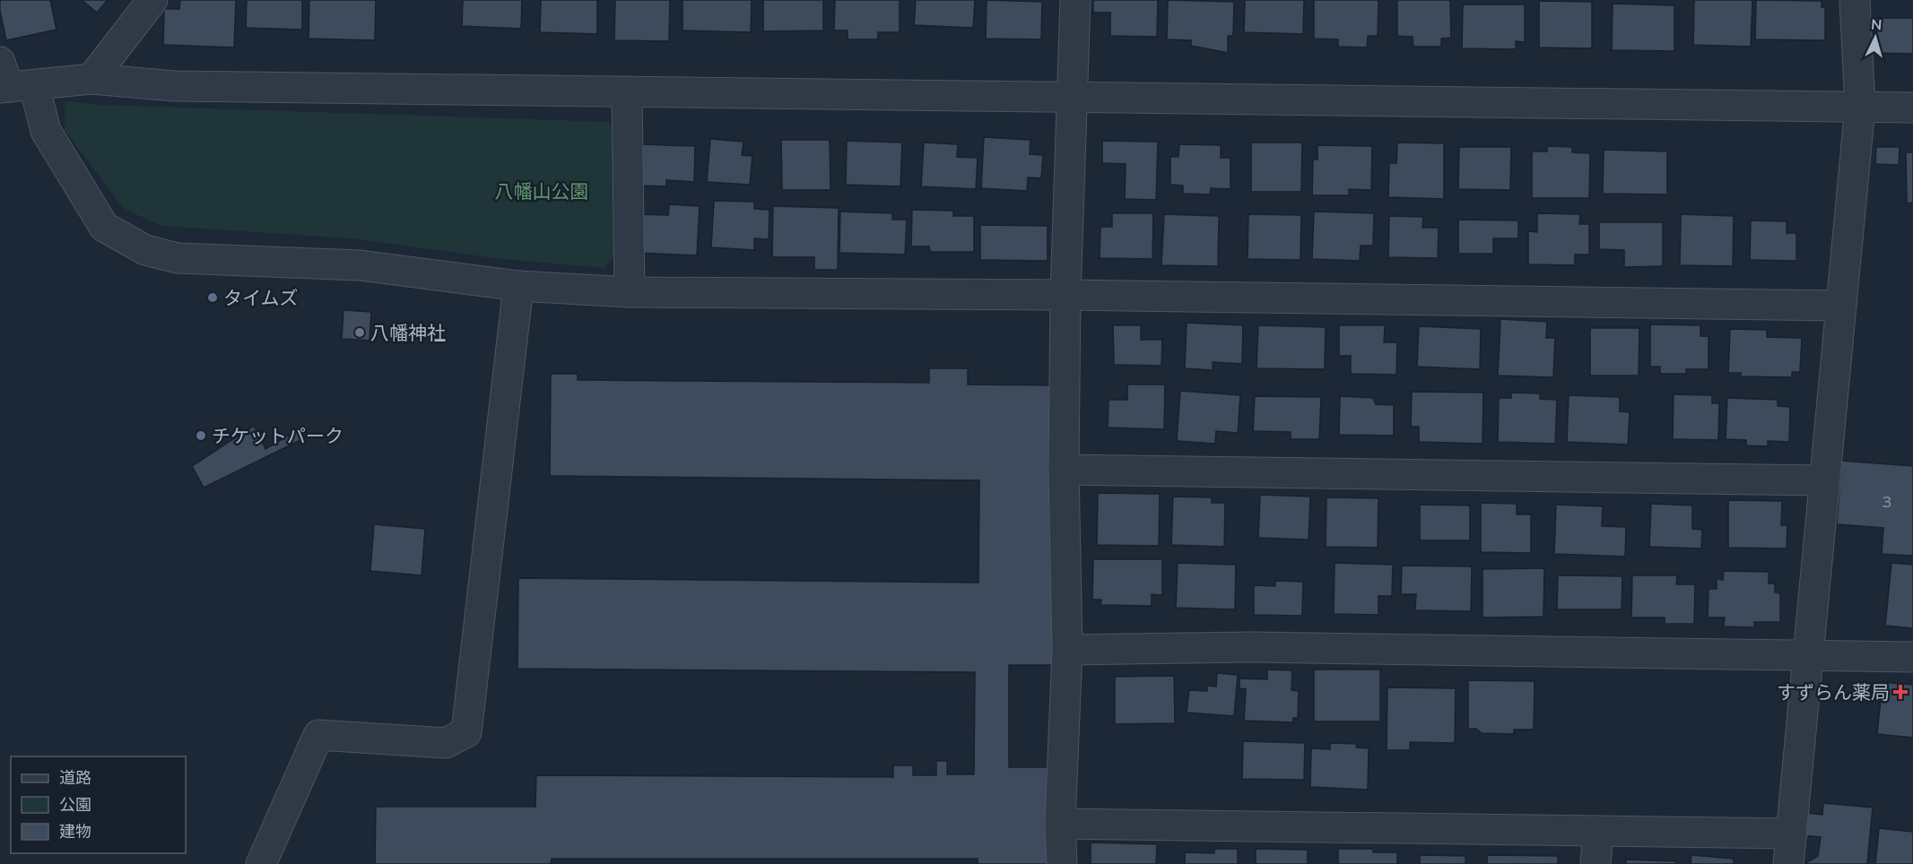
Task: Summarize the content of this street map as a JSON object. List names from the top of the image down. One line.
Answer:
{"parks":["八幡山公園"],"places":{"other":["タイムズ","八幡神社","チケットパーク"],"health":["すずらん薬局"]},"house_numbers":["3"],"legend":["道路","公園","建物"],"north":"top"}
